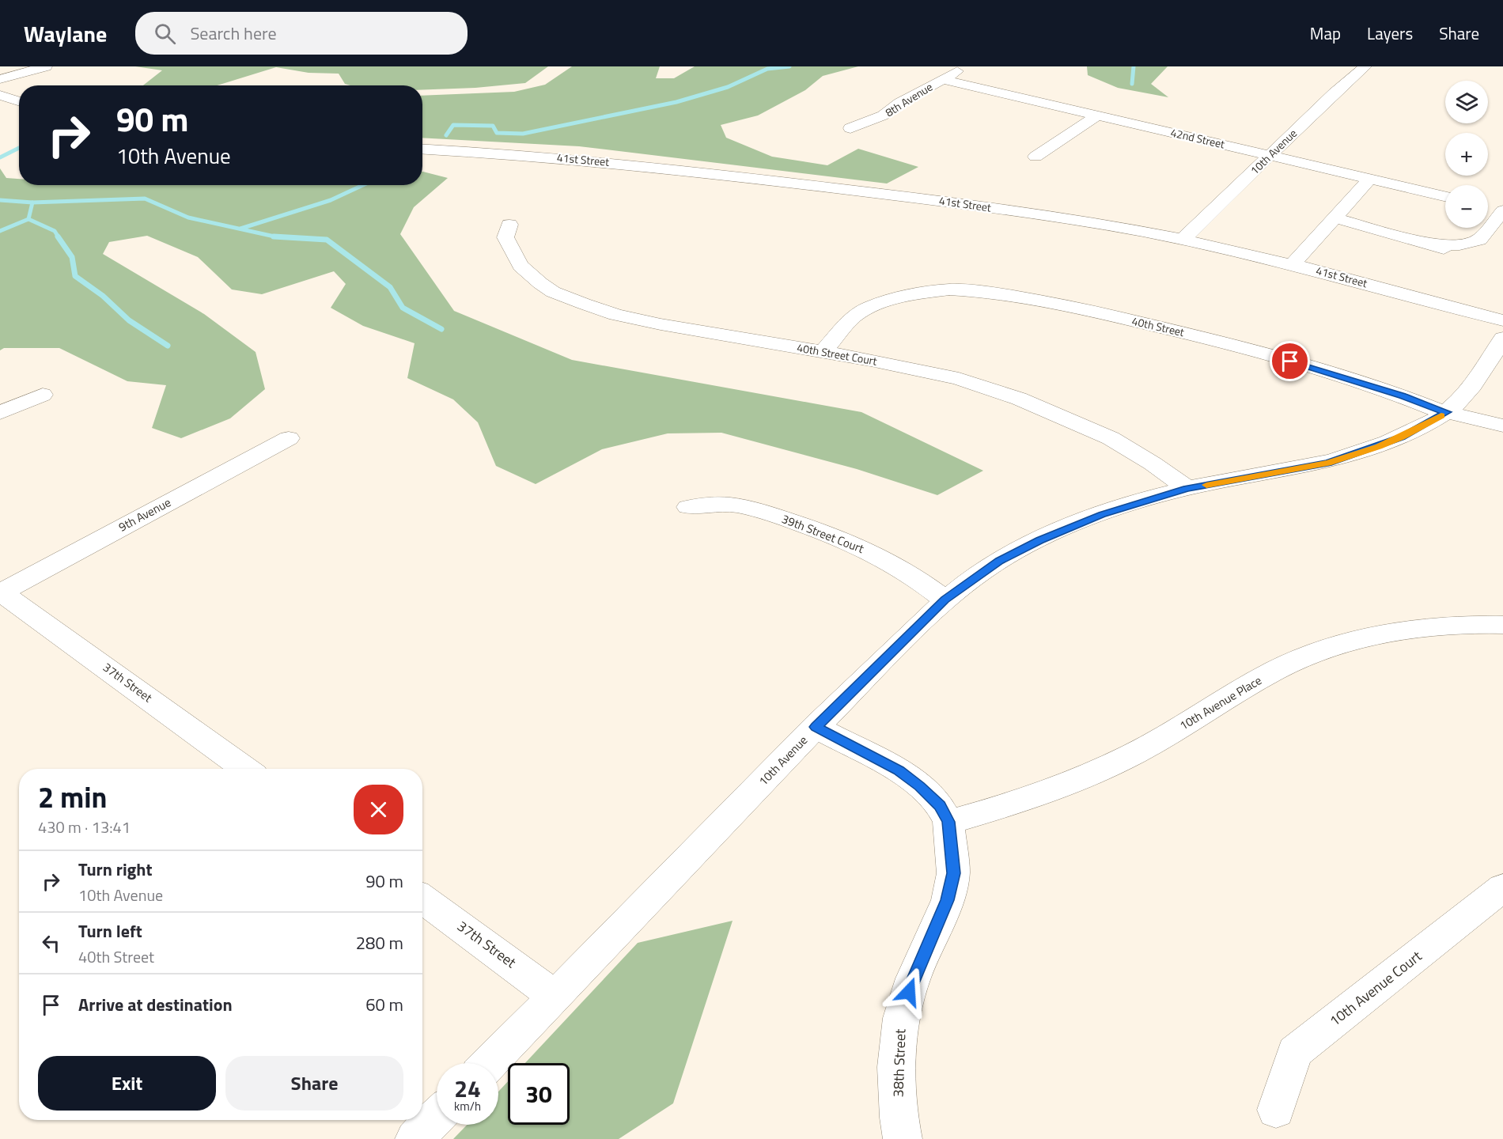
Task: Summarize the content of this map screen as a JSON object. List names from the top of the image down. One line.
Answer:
{"streets":{"street":["8th Avenue","42nd Street","10th Avenue","41st Street","40th Street","40th Street Court","9th Avenue","39th Street Court","37th Street","10th Avenue Place","10th Avenue Court","38th Street"]},"crossings":[["8th Avenue","42nd Street"],["42nd Street","10th Avenue"],["10th Avenue","41st Street"],["10th Avenue","40th Street"],["10th Avenue","40th Street Court"],["10th Avenue","39th Street Court"],["10th Avenue","37th Street"],["10th Avenue","38th Street"],["40th Street","40th Street Court"],["9th Avenue","37th Street"],["10th Avenue Place","38th Street"]],"page":{"header":"Waylane","search":"Search here","nav":["Map","Layers","Share"],"map_buttons":["+","−"],"turn":["90 m","10th Avenue"],"heading":["2 min","430 m · 13:41"],"list":[{"name":"Turn right","note":"10th Avenue","value":"90 m"},{"name":"Turn left","note":"40th Street","value":"280 m"},{"name":"Arrive at destination","value":"60 m"}],"buttons":["Exit","Share"],"speed":"24 km/h","limit":"30"}}
